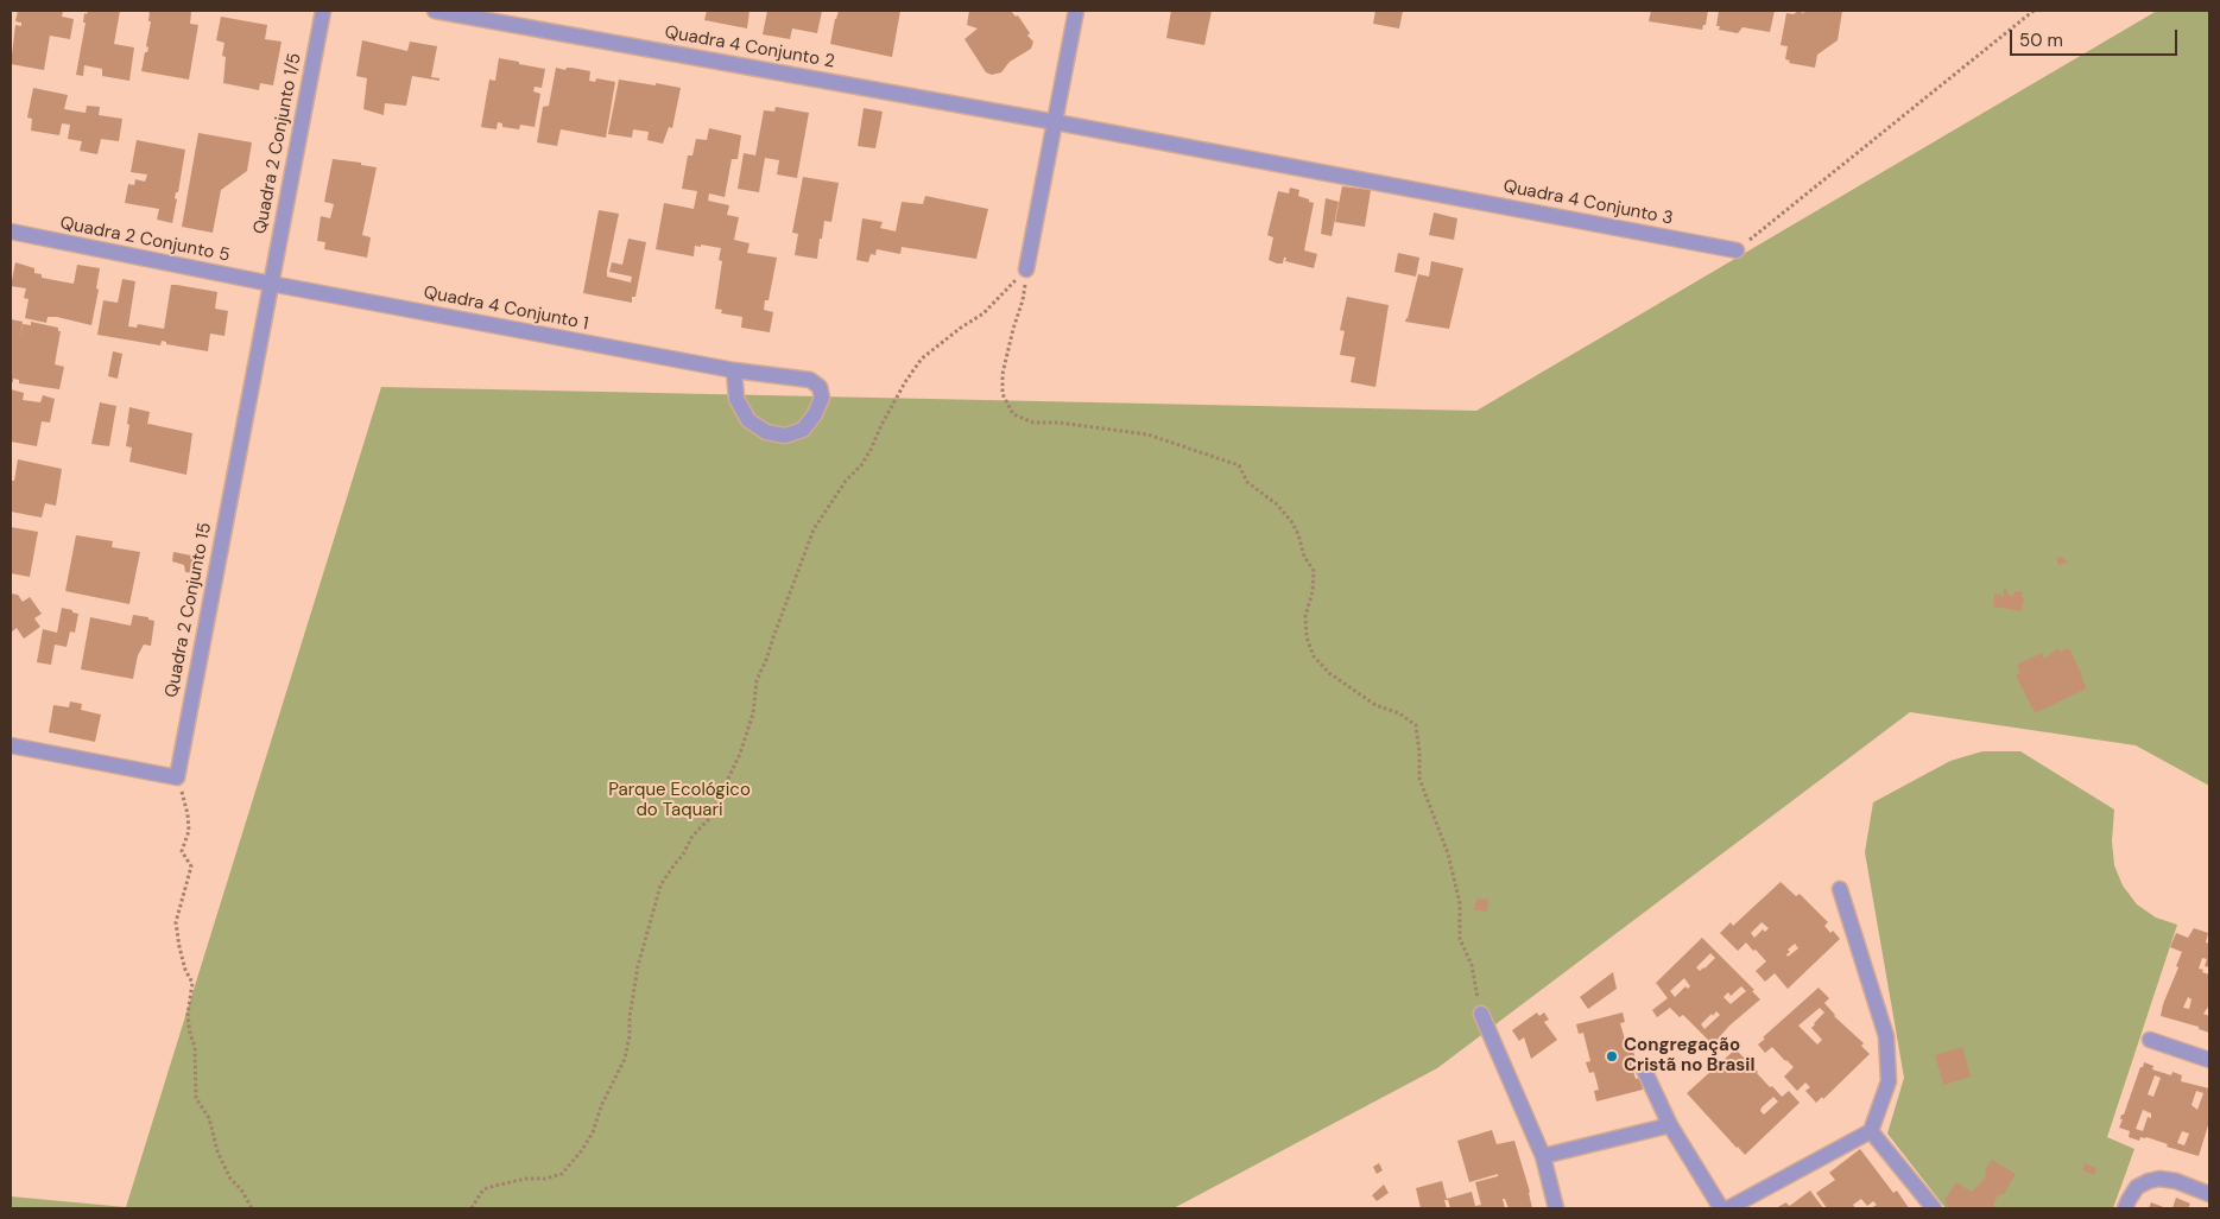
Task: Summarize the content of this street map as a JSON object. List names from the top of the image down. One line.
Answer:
{"streets":{"street":["Quadra 4 Conjunto 2","Quadra 2 Conjunto 1/5","Quadra 4 Conjunto 3","Quadra 2 Conjunto 5","Quadra 4 Conjunto 1","Quadra 2 Conjunto 15"]},"crossings":[["Quadra 4 Conjunto 2","Quadra 4 Conjunto 3"],["Quadra 2 Conjunto 1/5","Quadra 2 Conjunto 5"],["Quadra 2 Conjunto 1/5","Quadra 4 Conjunto 1"],["Quadra 2 Conjunto 1/5","Quadra 2 Conjunto 15"],["Quadra 2 Conjunto 5","Quadra 4 Conjunto 1"],["Quadra 2 Conjunto 5","Quadra 2 Conjunto 15"],["Quadra 4 Conjunto 1","Quadra 2 Conjunto 15"]],"parks":["Parque Ecológico do Taquari"],"places":["Congregação Cristã no Brasil"],"scale_bar":"50 m"}
